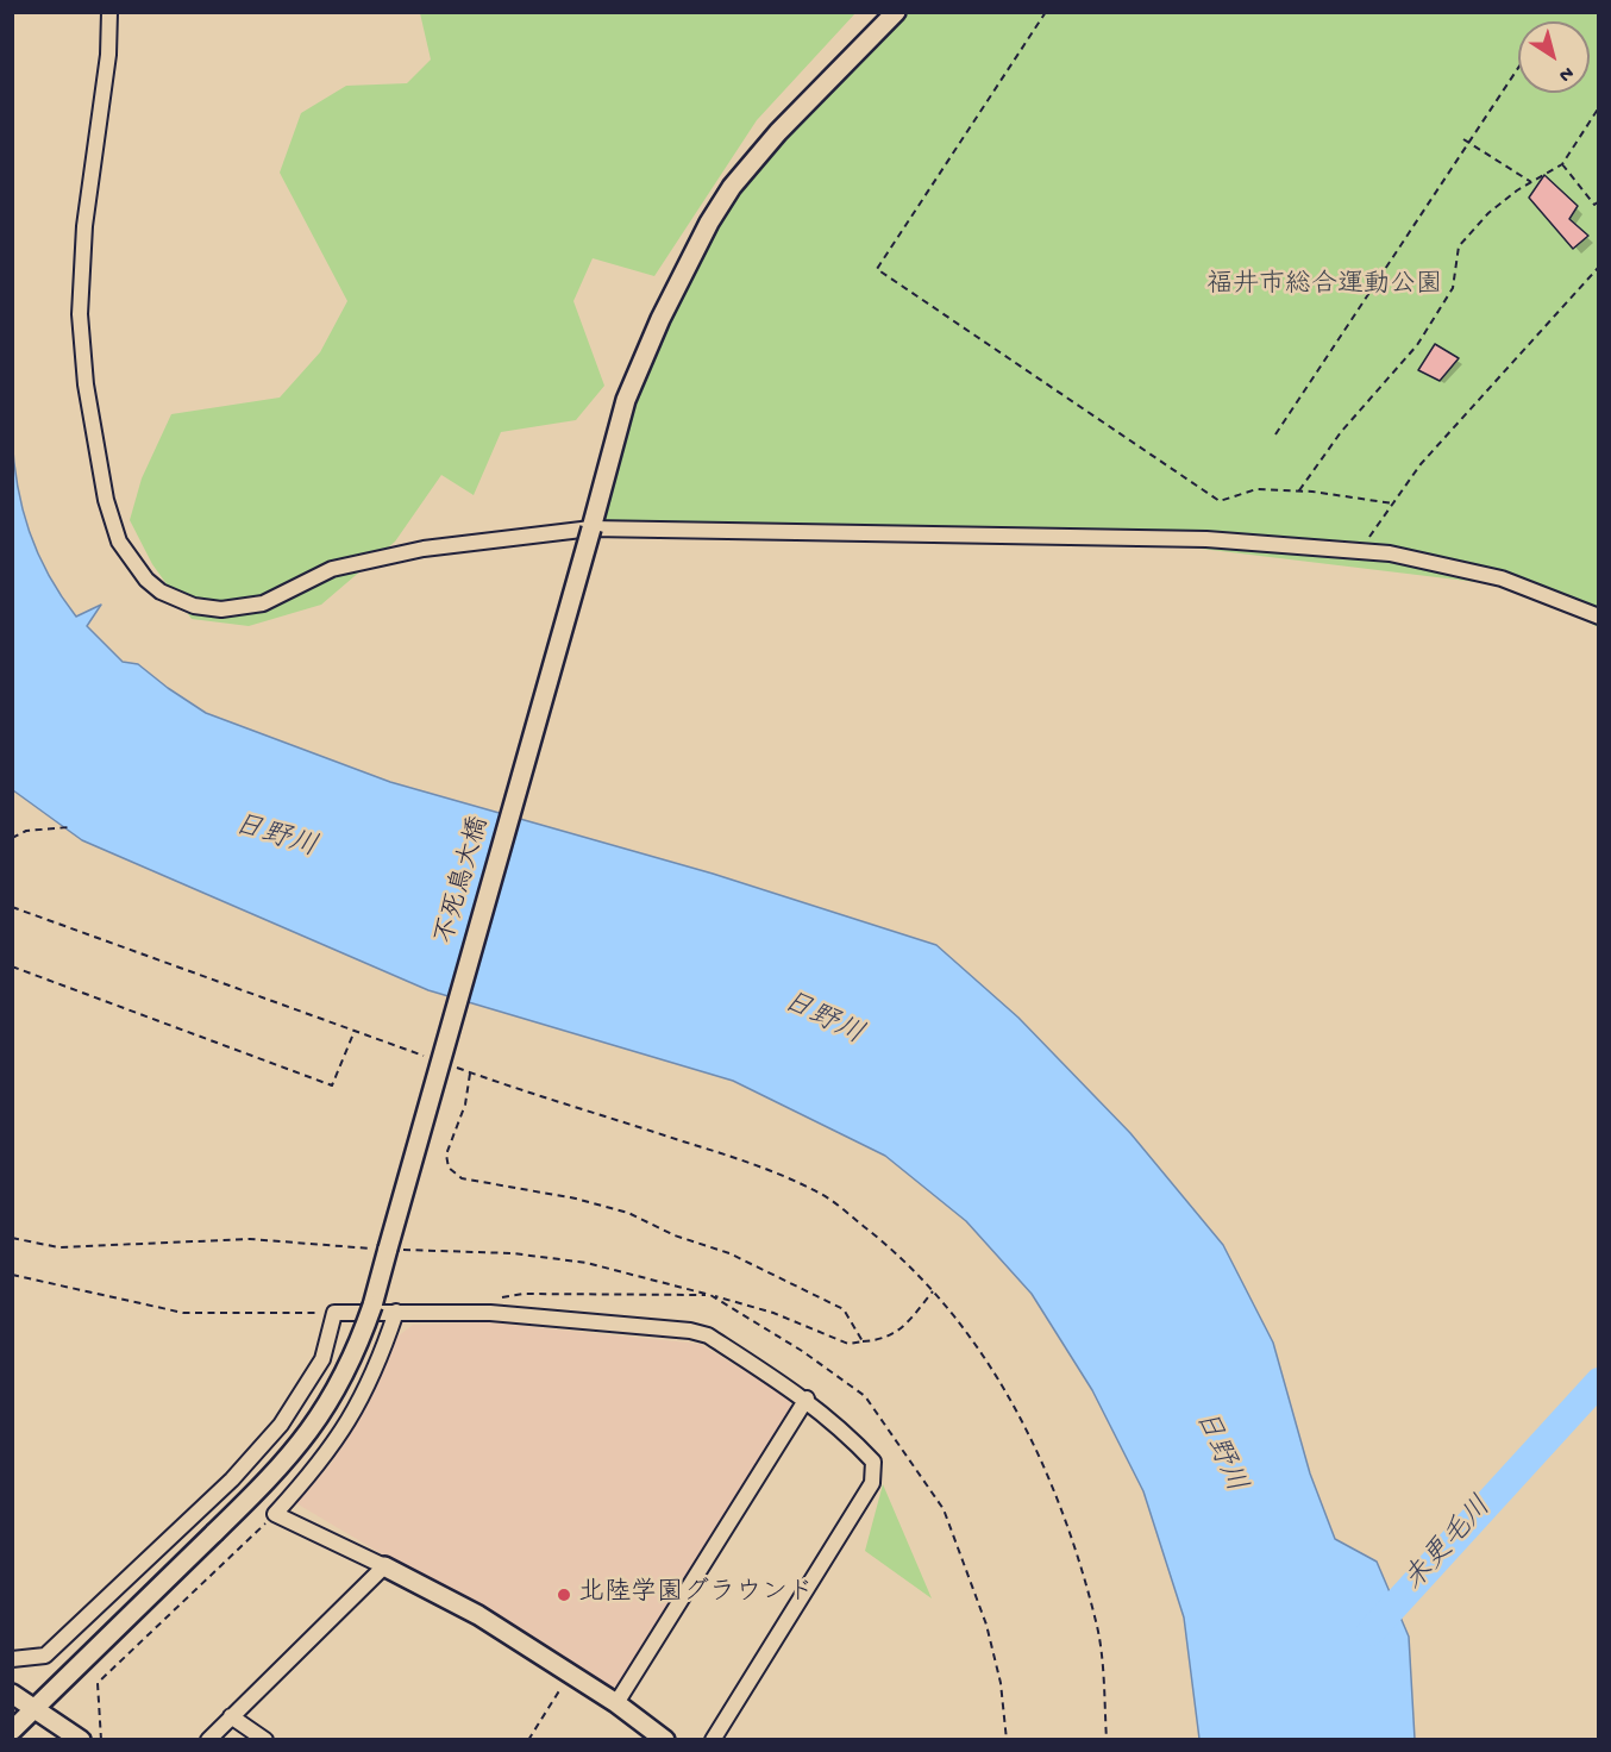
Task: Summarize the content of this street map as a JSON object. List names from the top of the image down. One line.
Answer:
{"streets":{"street":["不死鳥大橋"]},"water":["日野川","未更毛川"],"parks":["福井市総合運動公園"],"places":["北陸学園グラウンド"],"north":"bottom right"}
